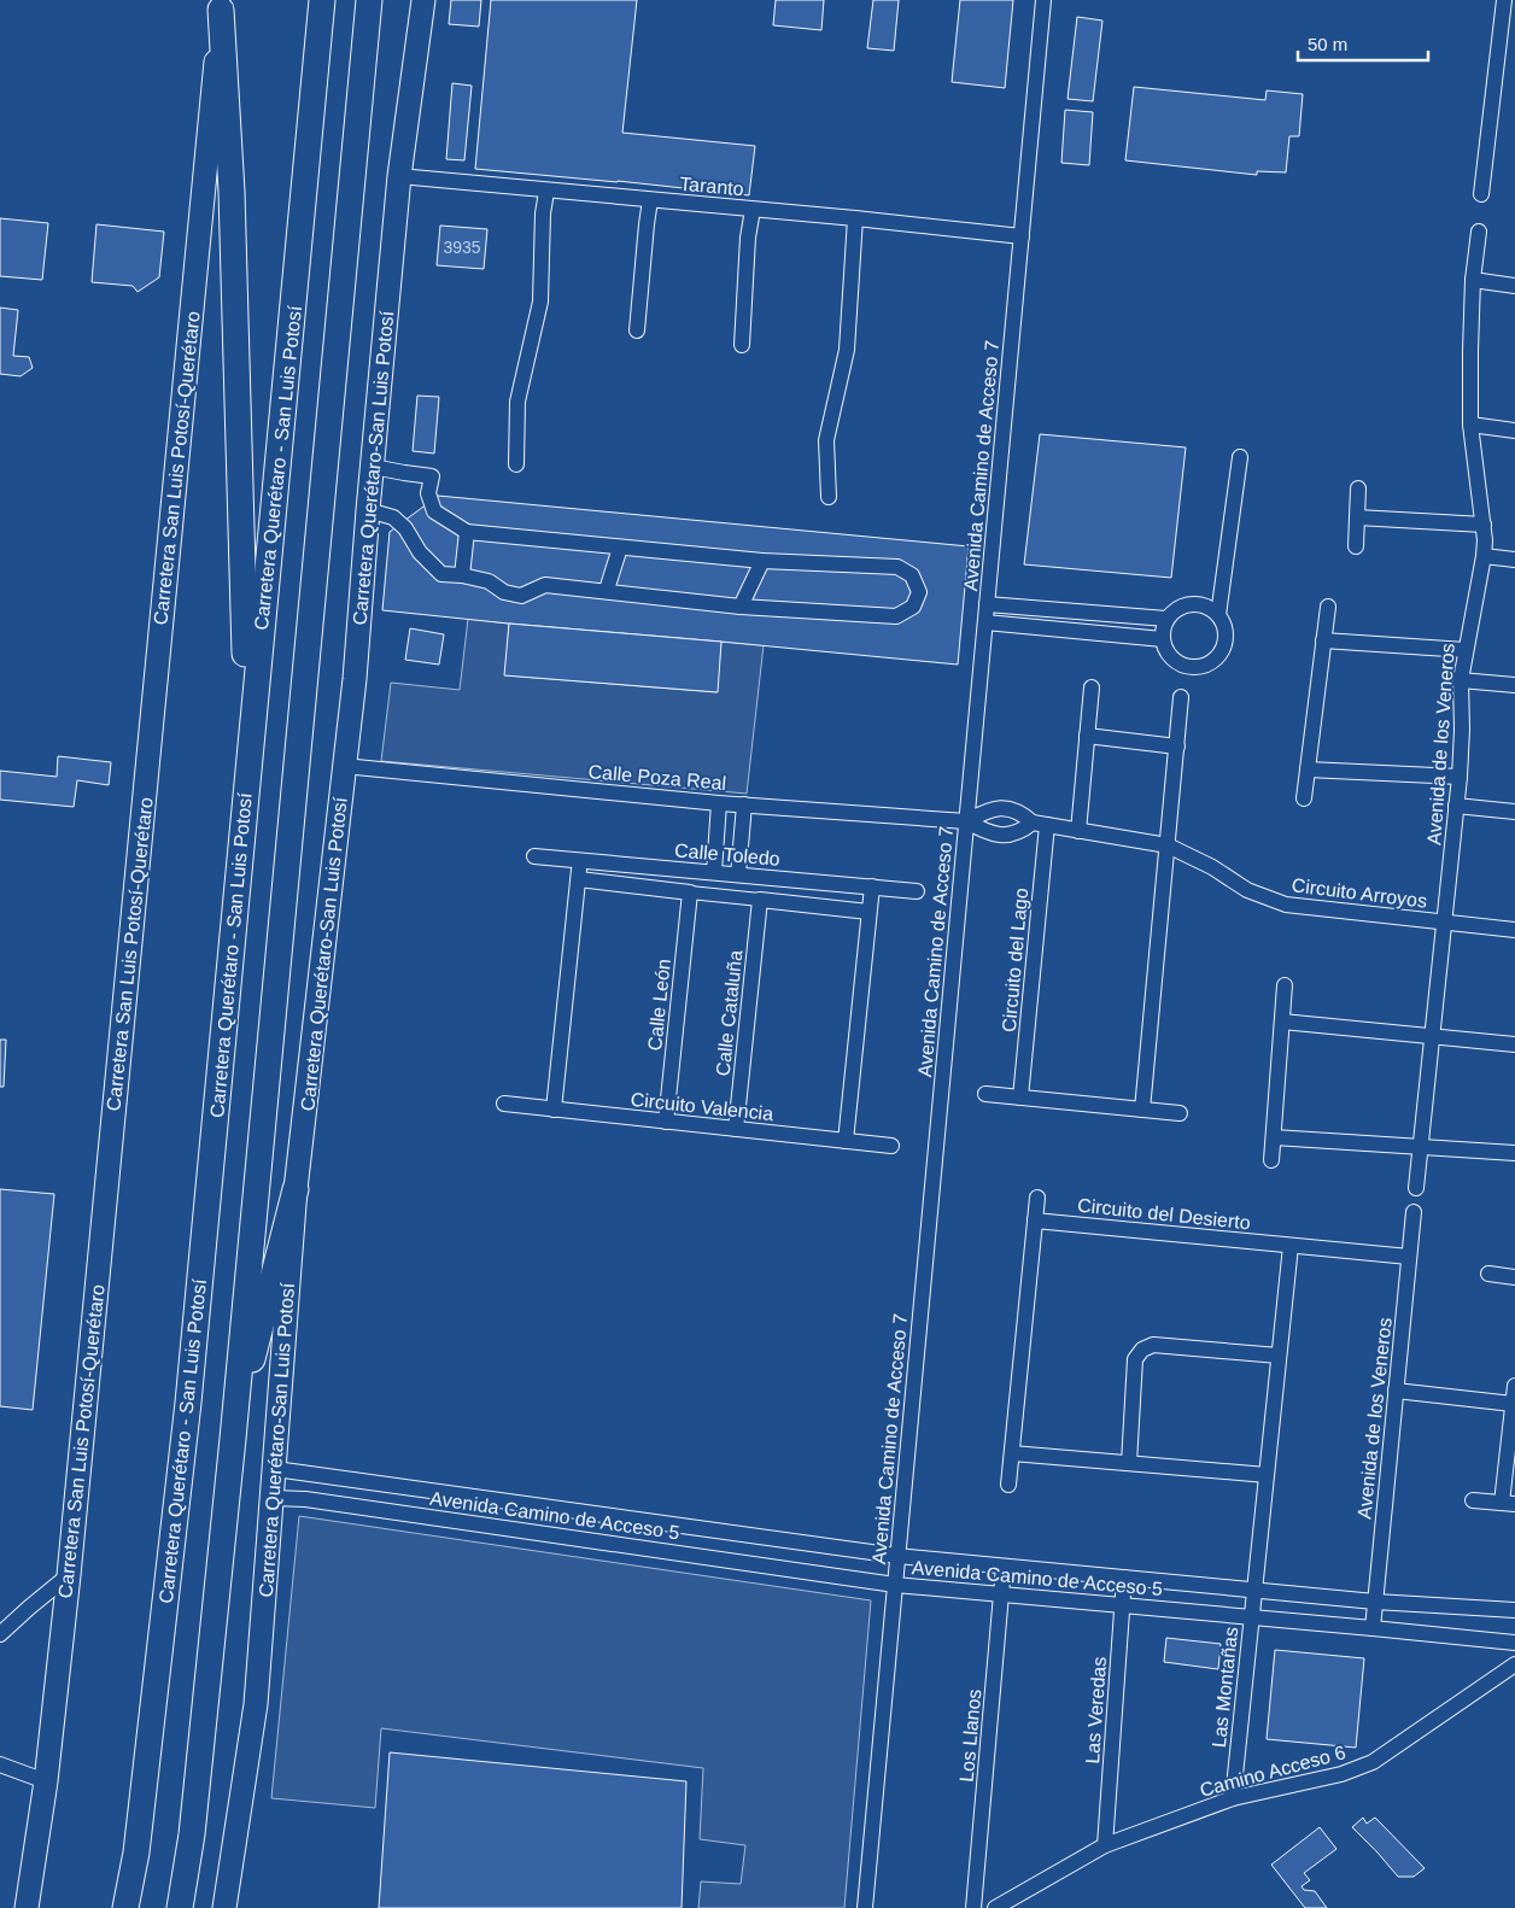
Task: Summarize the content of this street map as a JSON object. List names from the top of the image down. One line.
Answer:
{"streets":{"highway":["Carretera Querétaro - San Luis Potosí"],"main road":["Carretera San Luis Potosí-Querétaro","Carretera Querétaro-San Luis Potosí"],"street":["Taranto","Avenida Camino de Acceso 7","Avenida de los Veneros","Calle Poza Real","Calle Toledo","Circuito Arroyos","Circuito del Lago","Calle León","Calle Cataluña","Circuito Valencia","Circuito del Desierto","Avenida Camino de Acceso 5","Las Montañas","Las Veredas","Los Llanos","Camino Acceso 6"]},"crossings":[["Taranto","Avenida Camino de Acceso 7"],["Taranto","Carretera Querétaro-San Luis Potosí"],["Avenida Camino de Acceso 7","Calle Poza Real"],["Avenida Camino de Acceso 7","Circuito Arroyos"],["Avenida Camino de Acceso 7","Avenida Camino de Acceso 5"],["Carretera Querétaro-San Luis Potosí","Calle Poza Real"],["Carretera Querétaro-San Luis Potosí","Avenida Camino de Acceso 5"],["Avenida de los Veneros","Circuito Arroyos"],["Avenida de los Veneros","Circuito del Desierto"],["Avenida de los Veneros","Avenida Camino de Acceso 5"],["Calle Poza Real","Circuito Arroyos"],["Calle Toledo","Calle León"],["Calle Toledo","Calle Cataluña"],["Circuito Arroyos","Circuito del Lago"],["Calle León","Circuito Valencia"],["Calle Cataluña","Circuito Valencia"],["Avenida Camino de Acceso 5","Las Montañas"],["Avenida Camino de Acceso 5","Las Veredas"],["Avenida Camino de Acceso 5","Los Llanos"],["Las Montañas","Camino Acceso 6"],["Las Veredas","Camino Acceso 6"]],"house_numbers":["3935"],"scale_bar":"50 m"}
